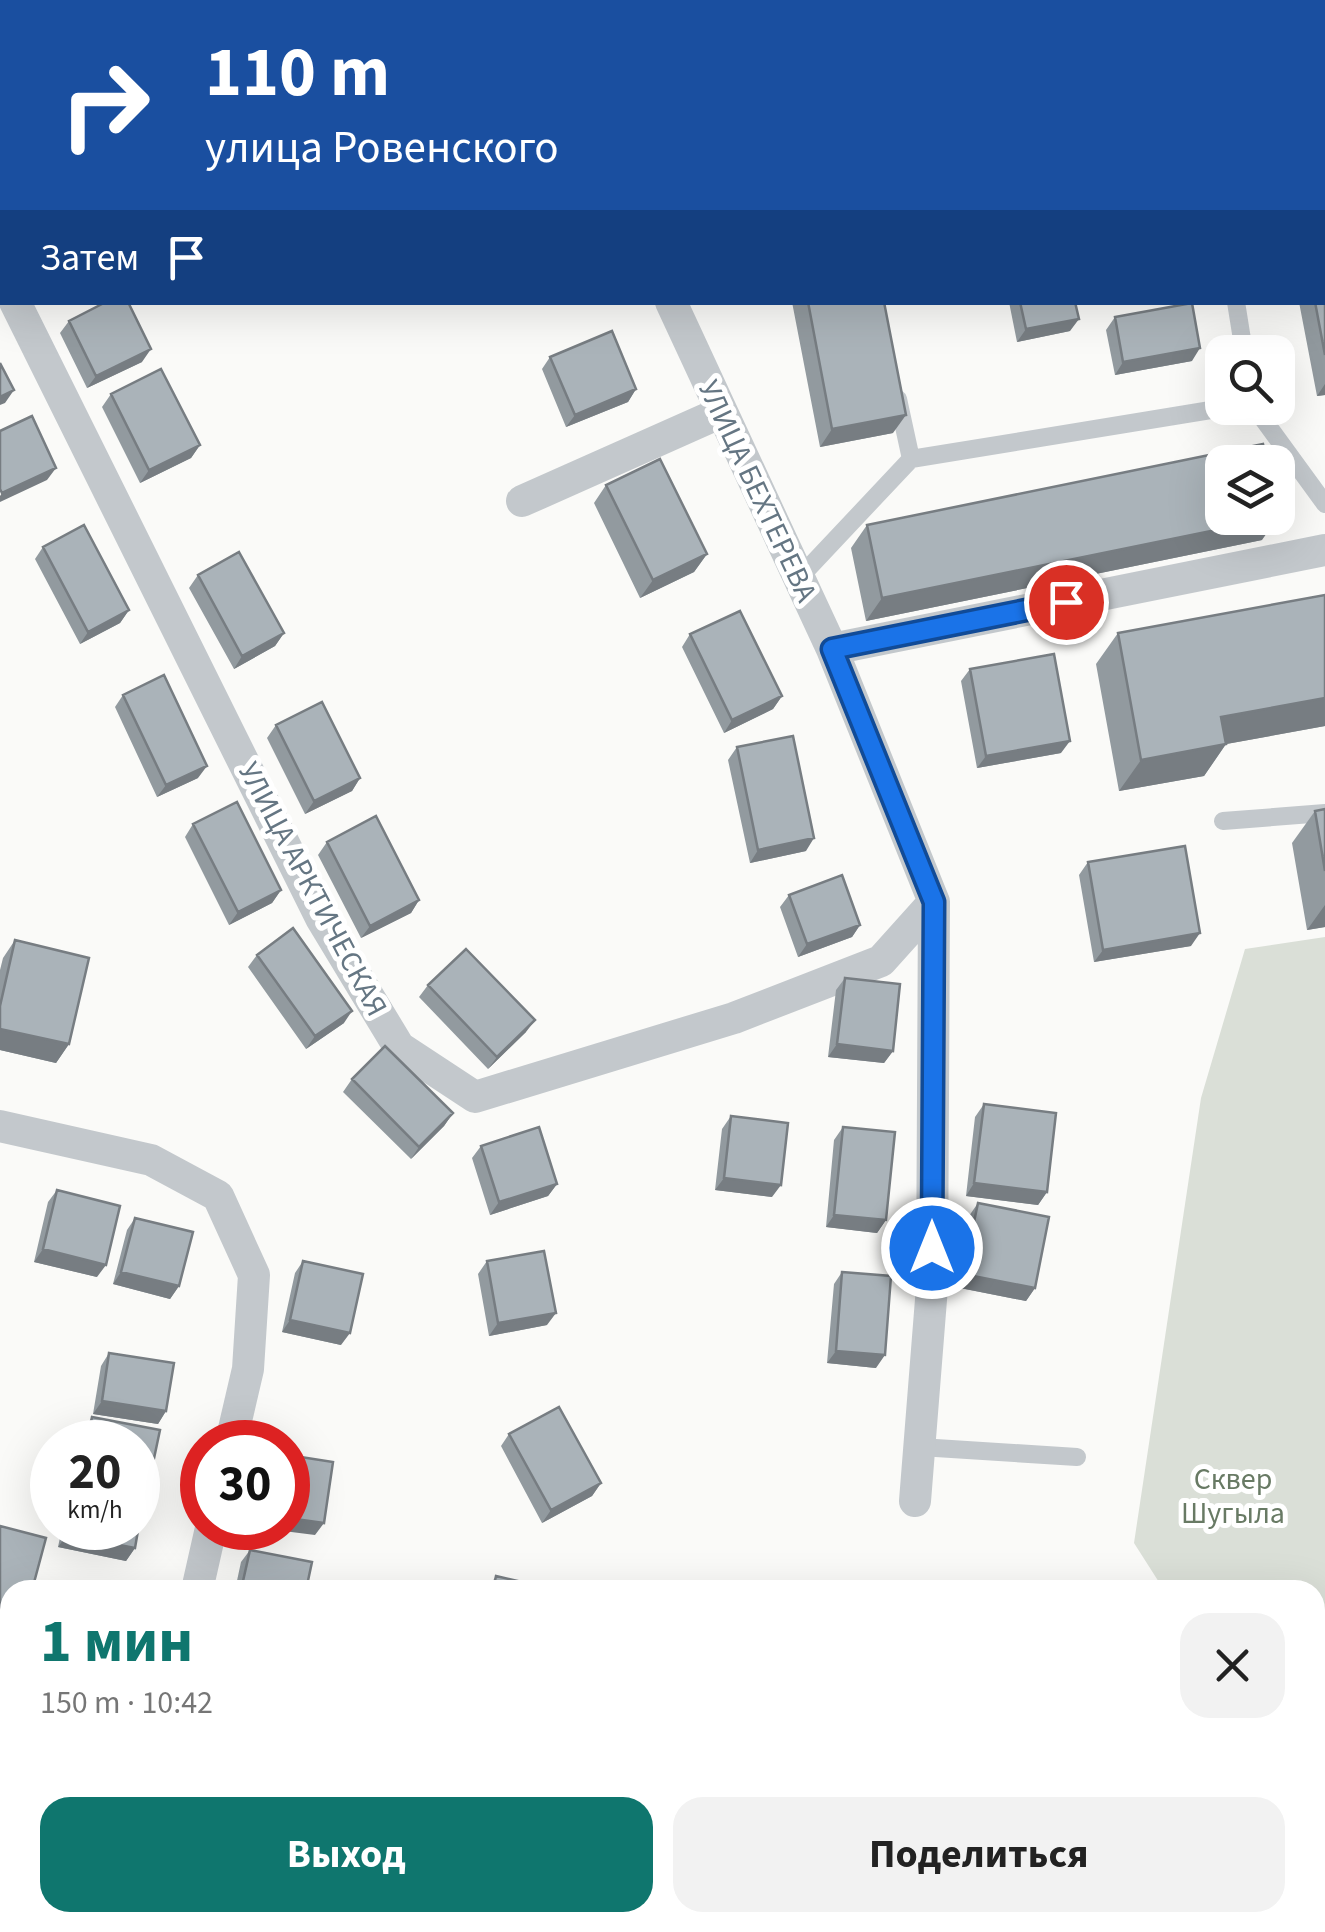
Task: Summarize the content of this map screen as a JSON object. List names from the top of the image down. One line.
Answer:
{"streets":{"street":["УЛИЦА БЕХТЕРЕВА","УЛИЦА АРКТИЧЕСКАЯ"]},"crossings":[["УЛИЦА БЕХТЕРЕВА","УЛИЦА АРКТИЧЕСКАЯ"]],"parks":["Сквер Шугыла"],"page":{"turn":["110 m","улица Ровенского"],"then":"Затем","speed":"20 km/h","limit":"30","heading":["1 мин","150 m · 10:42"],"buttons":["Выход","Поделиться"]}}
